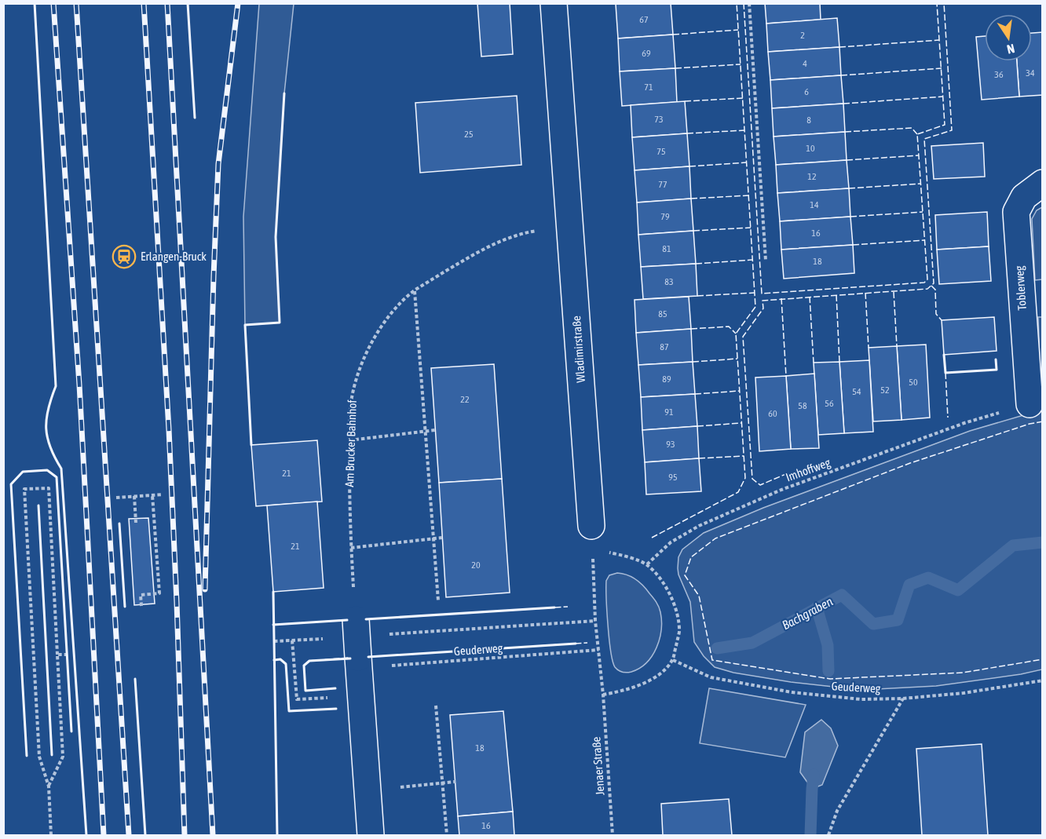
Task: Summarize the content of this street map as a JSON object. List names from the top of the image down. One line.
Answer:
{"streets":{"street":["Toblerweg","Wladimirstraße"],"path":["Am Brucker Bahnhof","Imhoffweg","Geuderweg","Jenaer Straße"]},"crossings":[["Toblerweg","Imhoffweg"],["Wladimirstraße","Am Brucker Bahnhof"]],"water":["Bachgraben"],"places":{"station":["Erlangen-Bruck"]},"house_numbers":["67","2","69","4","34","36","71","6","73","8","25","10","75","12","77","14","79","16","81","18","83","85","87","89","50","52","54","22","56","58","91","60","93","21","95","21","20","18","16"],"north":"bottom"}
